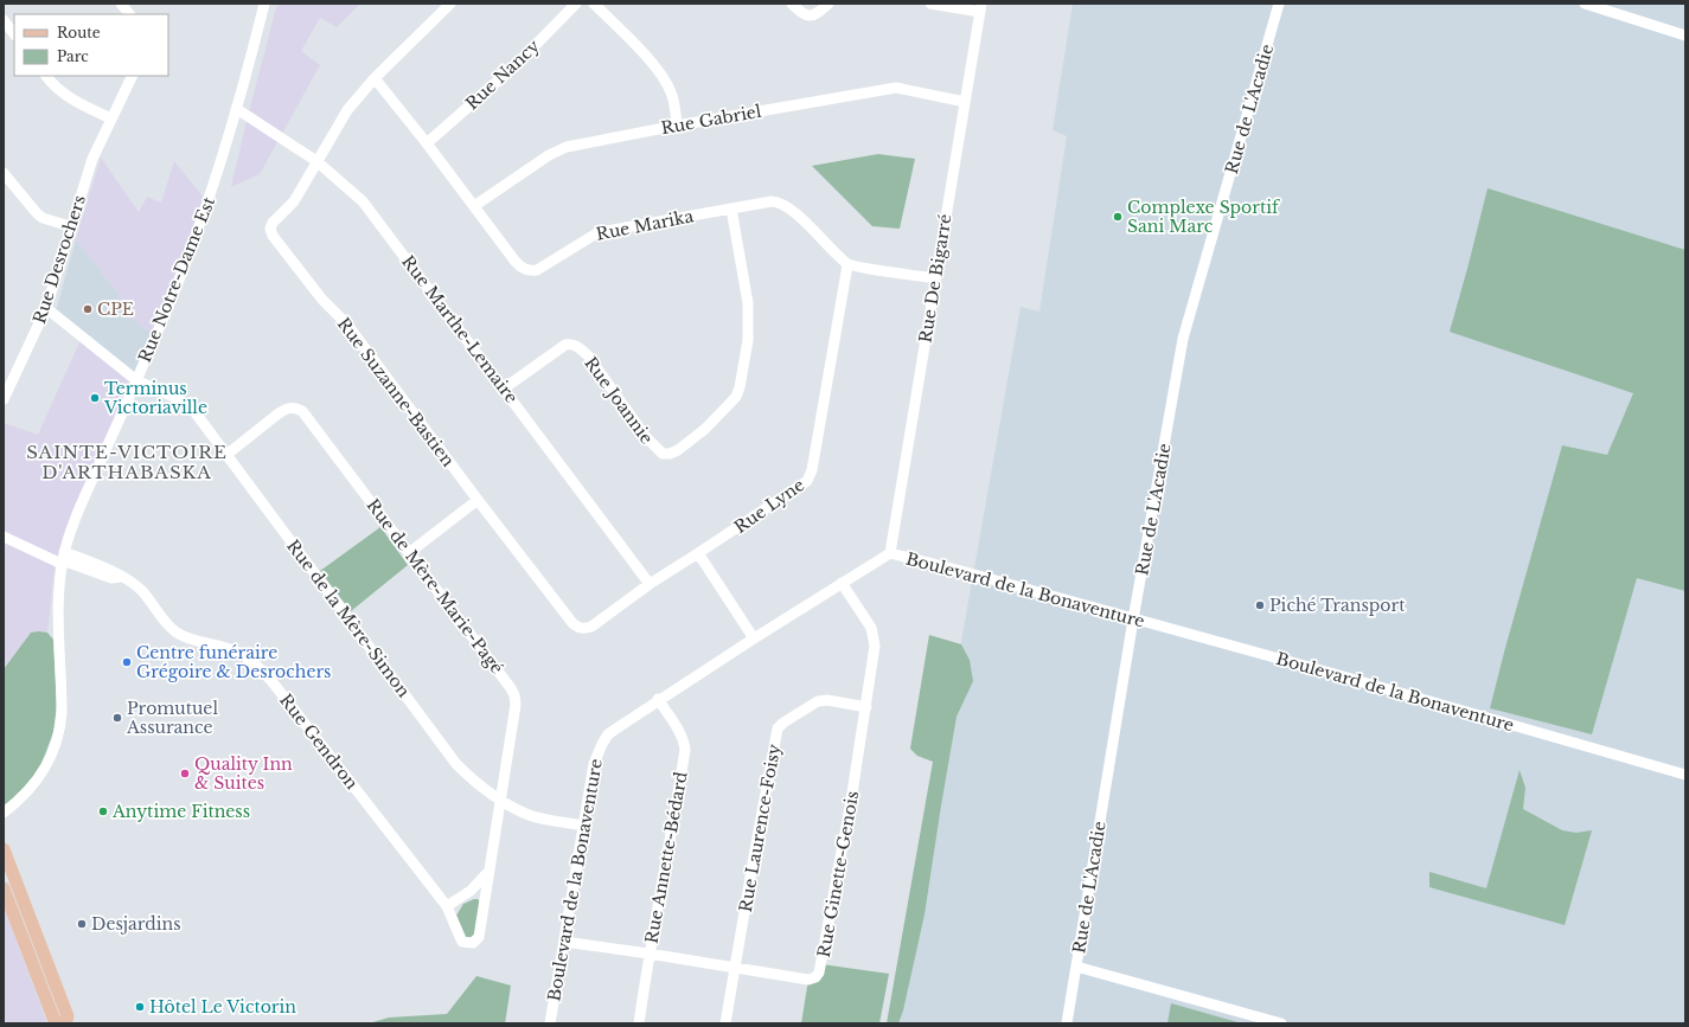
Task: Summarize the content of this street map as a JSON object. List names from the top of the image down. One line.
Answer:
{"streets":{"street":["Rue Nancy","Rue de L'Acadie","Rue Gabriel","Rue Marika","Rue Desrochers","Rue De Bigarré","Rue Notre-Dame Est","Rue Marthe-Lemaire","Rue Suzanne-Bastien","Rue Joannie","Rue Lyne","Rue de Mère-Marie-Pagé","Boulevard de la Bonaventure","Rue de la Mère-Simon","Rue Gendron","Rue Laurence-Foisy","Rue Annette-Bédard","Rue Ginette-Genois"]},"crossings":[["Rue Nancy","Rue Marika"],["Rue de L'Acadie","Boulevard de la Bonaventure"],["Rue Gabriel","Rue Marika"],["Rue Gabriel","Rue De Bigarré"],["Rue Marika","Rue Suzanne-Bastien"],["Rue Marika","Rue Joannie"],["Rue Marika","Rue Lyne"],["Rue Desrochers","Rue de la Mère-Simon"],["Rue De Bigarré","Boulevard de la Bonaventure"],["Rue Notre-Dame Est","Rue Marthe-Lemaire"],["Rue Notre-Dame Est","Rue de la Mère-Simon"],["Rue Notre-Dame Est","Rue Gendron"],["Rue Marthe-Lemaire","Rue Suzanne-Bastien"],["Rue Marthe-Lemaire","Rue Joannie"],["Rue Marthe-Lemaire","Rue Lyne"],["Rue Suzanne-Bastien","Rue Lyne"],["Rue de Mère-Marie-Pagé","Rue de la Mère-Simon"],["Rue de Mère-Marie-Pagé","Rue Gendron"],["Boulevard de la Bonaventure","Rue de la Mère-Simon"],["Boulevard de la Bonaventure","Rue Annette-Bédard"],["Boulevard de la Bonaventure","Rue Ginette-Genois"],["Rue Laurence-Foisy","Rue Ginette-Genois"],["Rue Annette-Bédard","Rue Ginette-Genois"]],"districts":["SAINTE-VICTOIRE D'ARTHABASKA"],"places":["Complexe Sportif Sani Marc","CPE","Terminus Victoriaville","Piché Transport","Centre funéraire Grégoire & Desrochers","Promutuel Assurance","Quality Inn & Suites","Anytime Fitness","Desjardins","Hôtel Le Victorin"],"legend":["Route","Parc"]}
